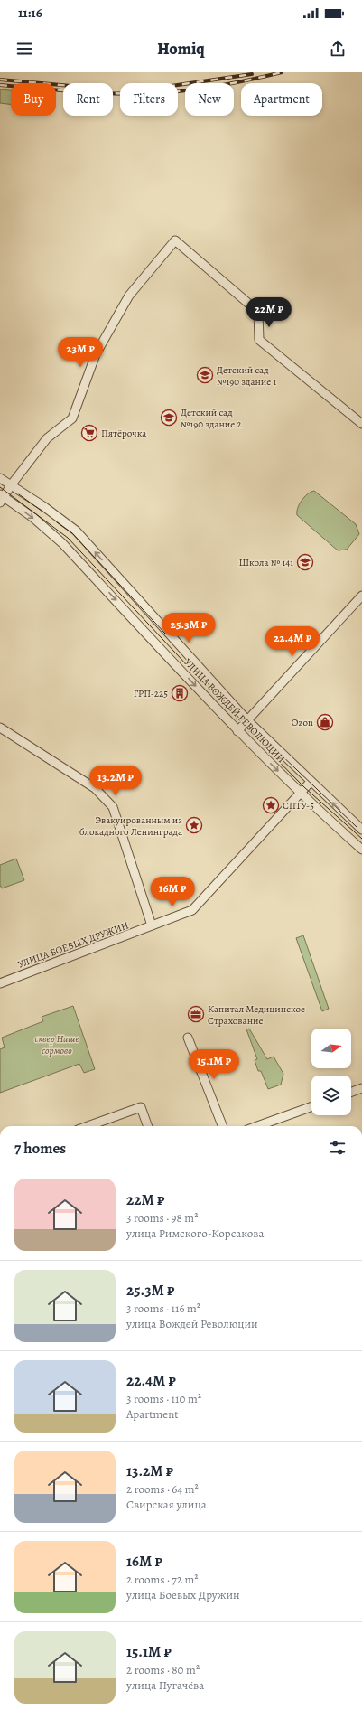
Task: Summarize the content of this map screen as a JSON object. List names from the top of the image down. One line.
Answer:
{"streets":{"street":["УЛИЦА ВОЖДЕЙ РЕВОЛЮЦИИ","УЛИЦА БОЕВЫХ ДРУЖИН"]},"crossings":[["УЛИЦА ВОЖДЕЙ РЕВОЛЮЦИИ","УЛИЦА БОЕВЫХ ДРУЖИН"]],"parks":["сквер Наше сормово"],"places":{"school or university":["Детский сад №190 здание 1","Детский сад №190 здание 2","Школа № 141"],"supermarket":["Пятёрочка"],"building":["ГРП-225"],"shop":["Ozon"],"place":["СПТУ-5","Эвакуированным из блокадного Ленинграда"],"office":["Капитал Медицинское Страхование"]},"north":"right","page":{"status":"11:16","header":"Homiq","chip":["Buy","Rent","Filters","New","Apartment"],"price":["22M ₽","23M ₽","25.3M ₽","22.4M ₽","13.2M ₽","16M ₽","15.1M ₽"],"heading":"7 homes","list":[{"name":"22M ₽","note":"3 rooms · 98 m² · улица Римского-Корсакова"},{"name":"25.3M ₽","note":"3 rooms · 116 m² · улица Вождей Революции"},{"name":"22.4M ₽","note":"3 rooms · 110 m² · Apartment"},{"name":"13.2M ₽","note":"2 rooms · 64 m² · Свирская улица"},{"name":"16M ₽","note":"2 rooms · 72 m² · улица Боевых Дружин"},{"name":"15.1M ₽","note":"2 rooms · 80 m² · улица Пугачёва"}]}}
